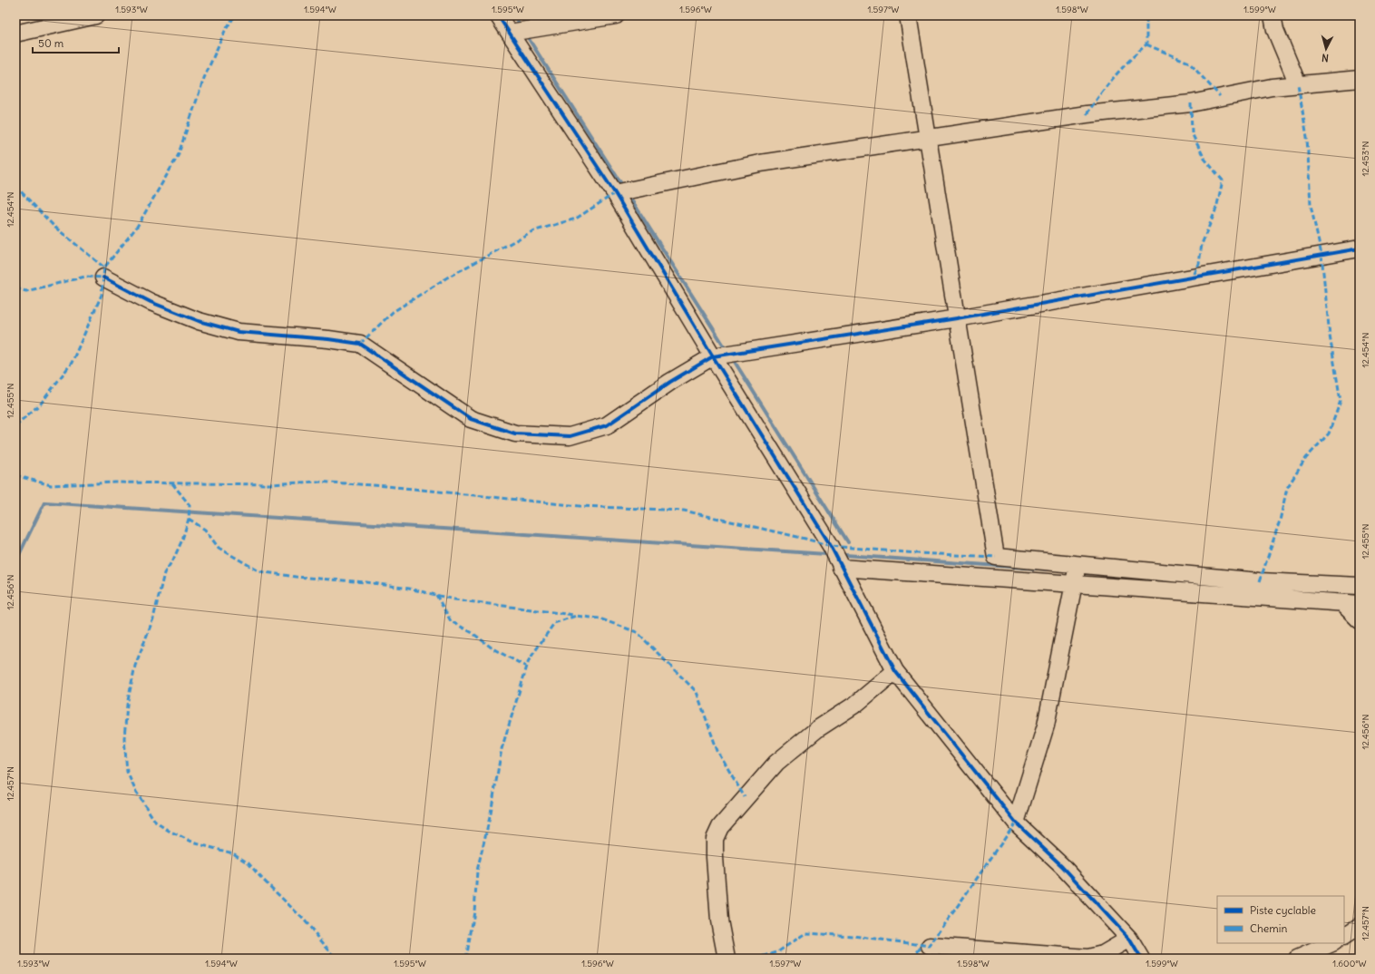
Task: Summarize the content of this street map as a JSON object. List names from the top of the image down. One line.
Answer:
{"legend":["Piste cyclable","Chemin"],"scale_bar":"50 m","north":"bottom","coordinates":["1.593°W","1.594°W","1.595°W","1.596°W","1.597°W","1.598°W","1.599°W","12.453°N","12.454°N","12.455°N","12.456°N","12.457°N","1.600°W"]}
